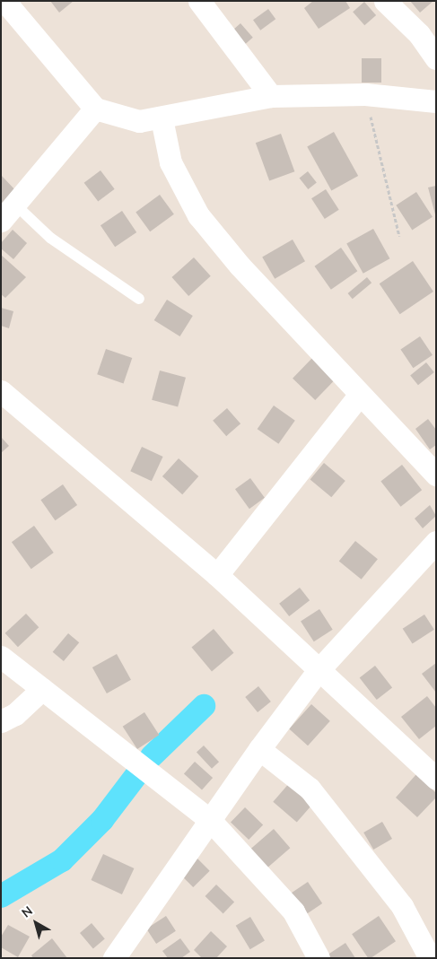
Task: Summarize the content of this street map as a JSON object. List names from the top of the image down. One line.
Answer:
{"north":"top left"}
